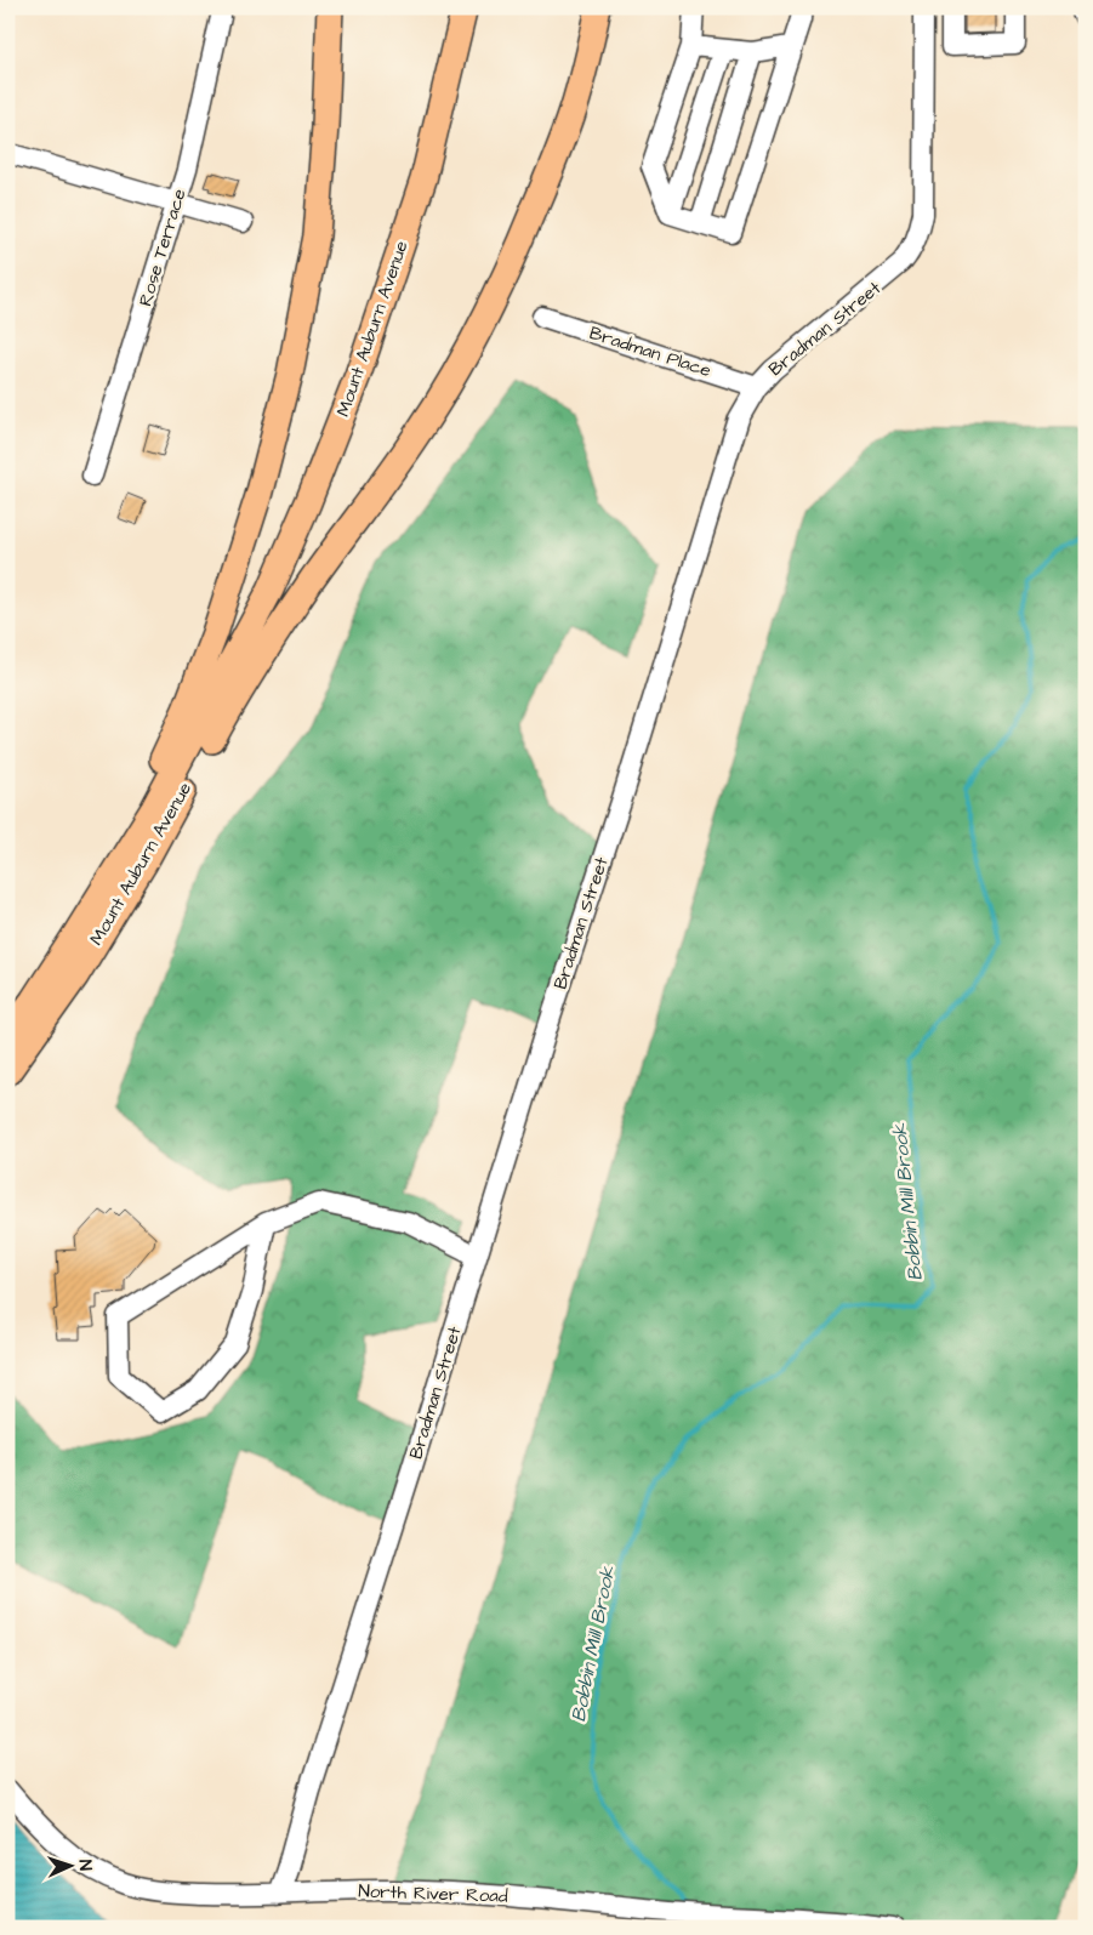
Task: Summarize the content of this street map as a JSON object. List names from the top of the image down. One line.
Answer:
{"streets":{"main road":["Mount Auburn Avenue"],"street":["Rose Terrace","Bradman Street","Bradman Place","North River Road"]},"crossings":[["Bradman Street","Bradman Place"],["Bradman Street","North River Road"]],"water":["Bobbin Mill Brook"],"north":"right"}
